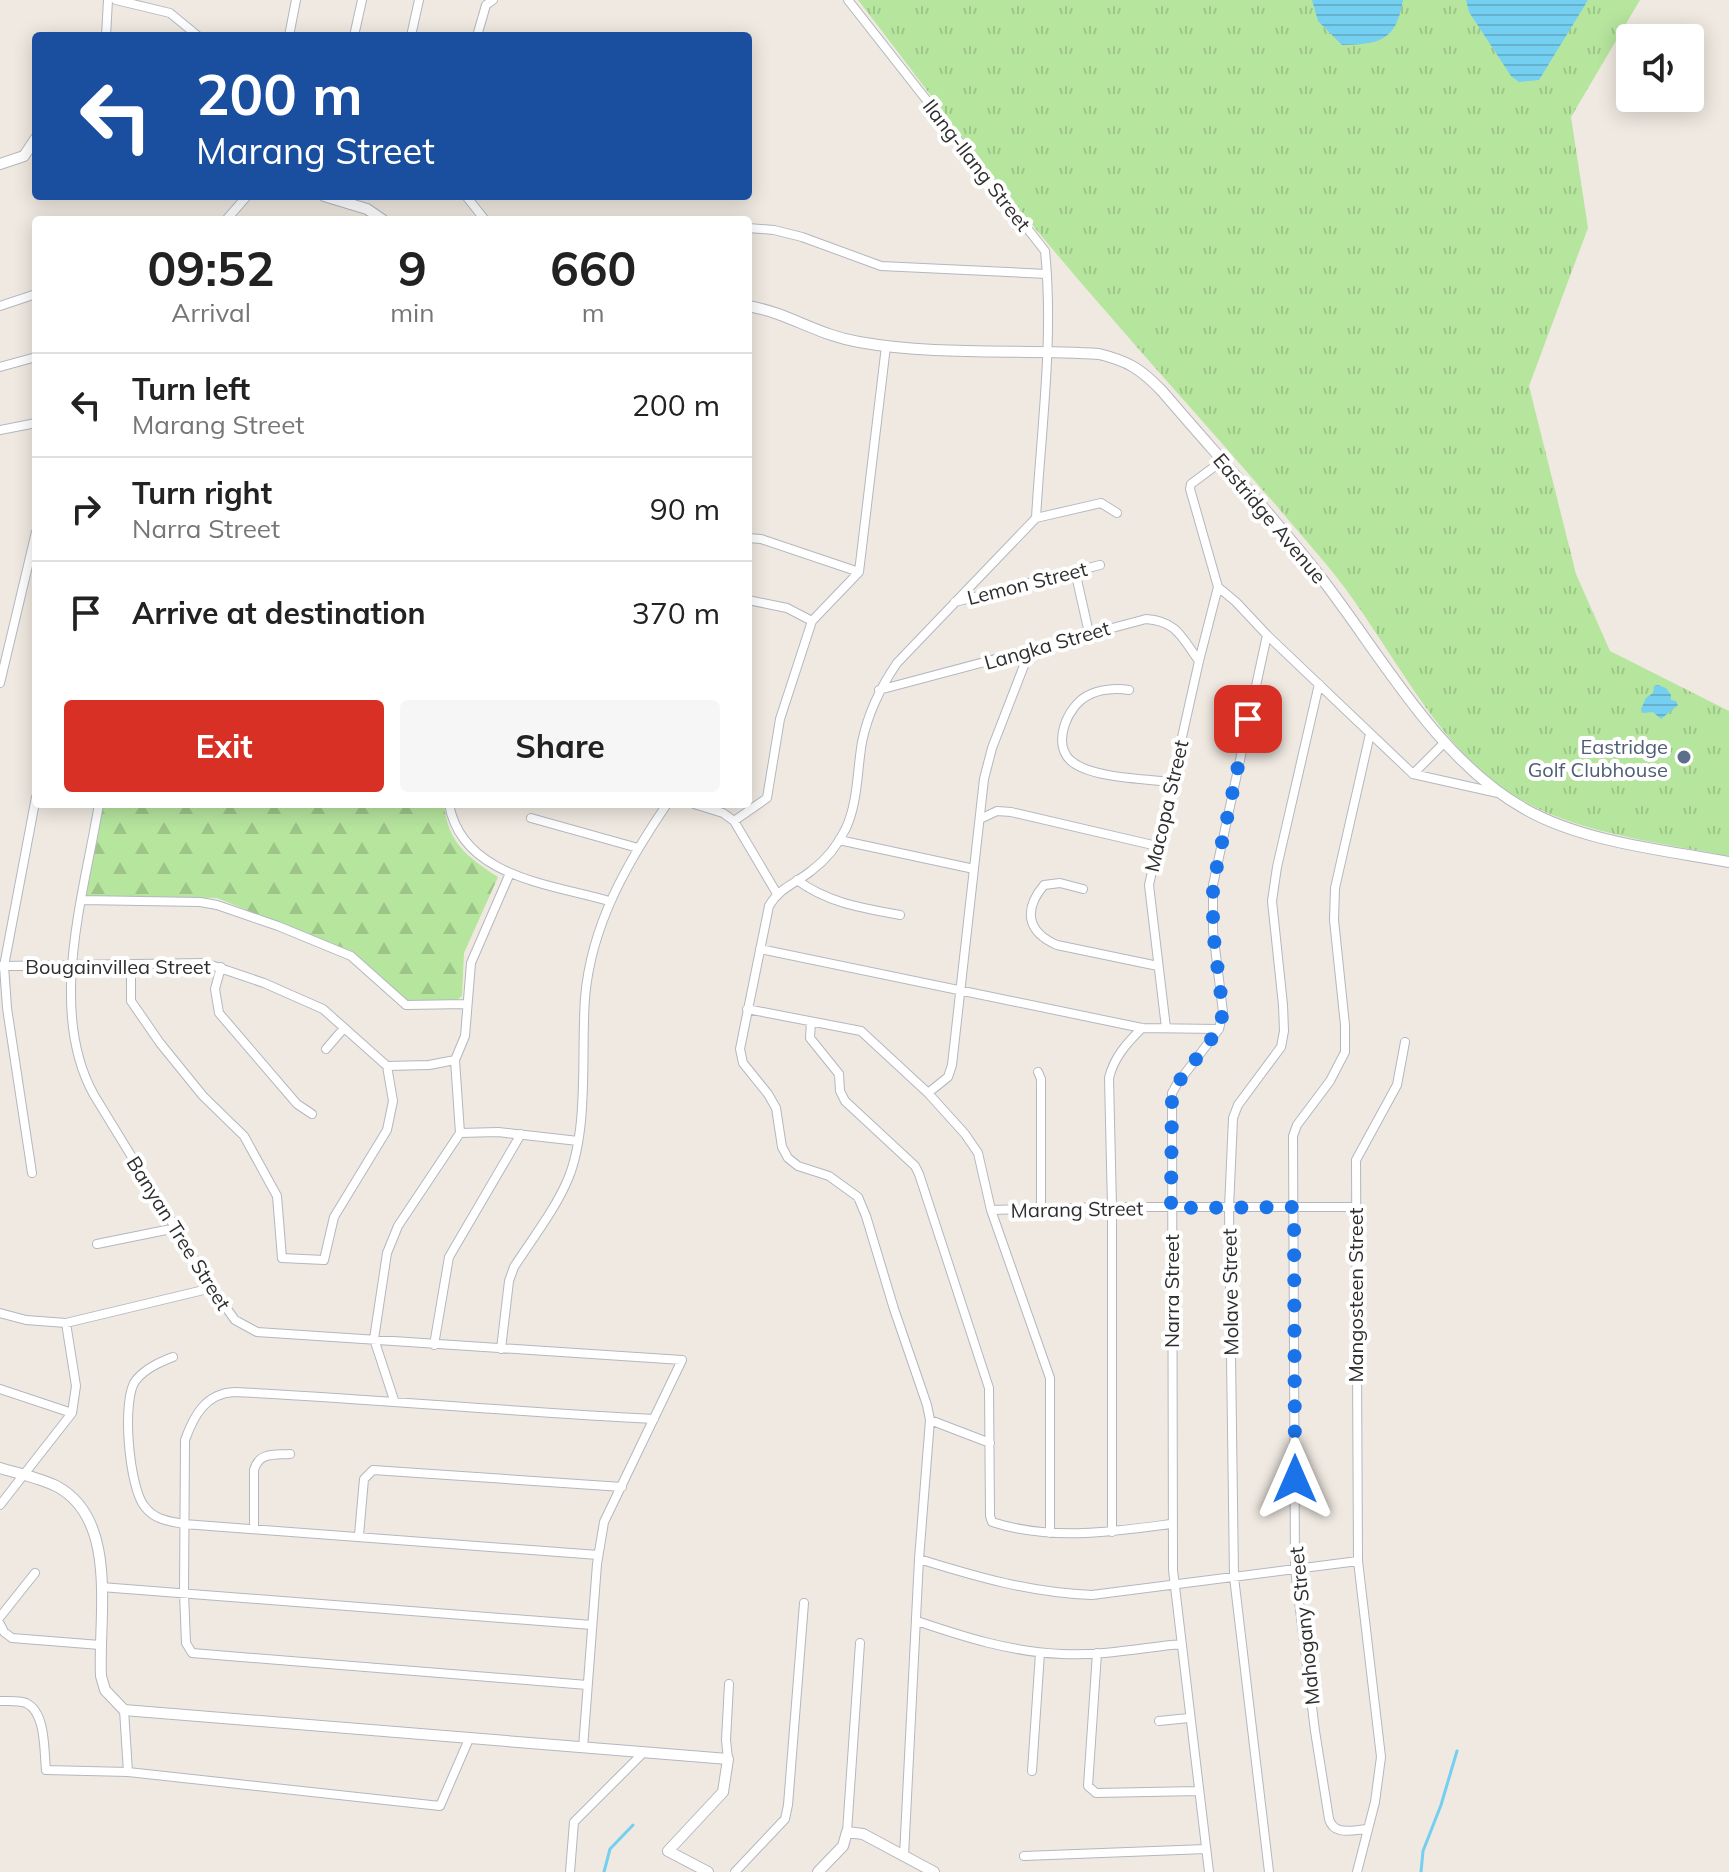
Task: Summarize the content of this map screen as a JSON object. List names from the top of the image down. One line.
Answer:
{"streets":{"street":["Ilang-Ilang Street","Eastridge Avenue","Lemon Street","Langka Street","Macopa Street","Bougainvillea Street","Marang Street","Banyan Tree Street","Narra Street","Molave Street","Mangosteen Street","Mahogany Street"]},"crossings":[["Ilang-Ilang Street","Eastridge Avenue"],["Langka Street","Macopa Street"],["Bougainvillea Street","Banyan Tree Street"],["Marang Street","Narra Street"],["Marang Street","Molave Street"],["Marang Street","Mangosteen Street"],["Marang Street","Mahogany Street"],["Mangosteen Street","Mahogany Street"]],"places":["Eastridge Golf Clubhouse"],"page":{"turn":["200 m","Marang Street"],"eta":["09:52","Arrival","9","min","660","m"],"list":[{"name":"Turn left","note":"Marang Street","value":"200 m"},{"name":"Turn right","note":"Narra Street","value":"90 m"},{"name":"Arrive at destination","value":"370 m"}],"buttons":["Exit","Share"]}}
